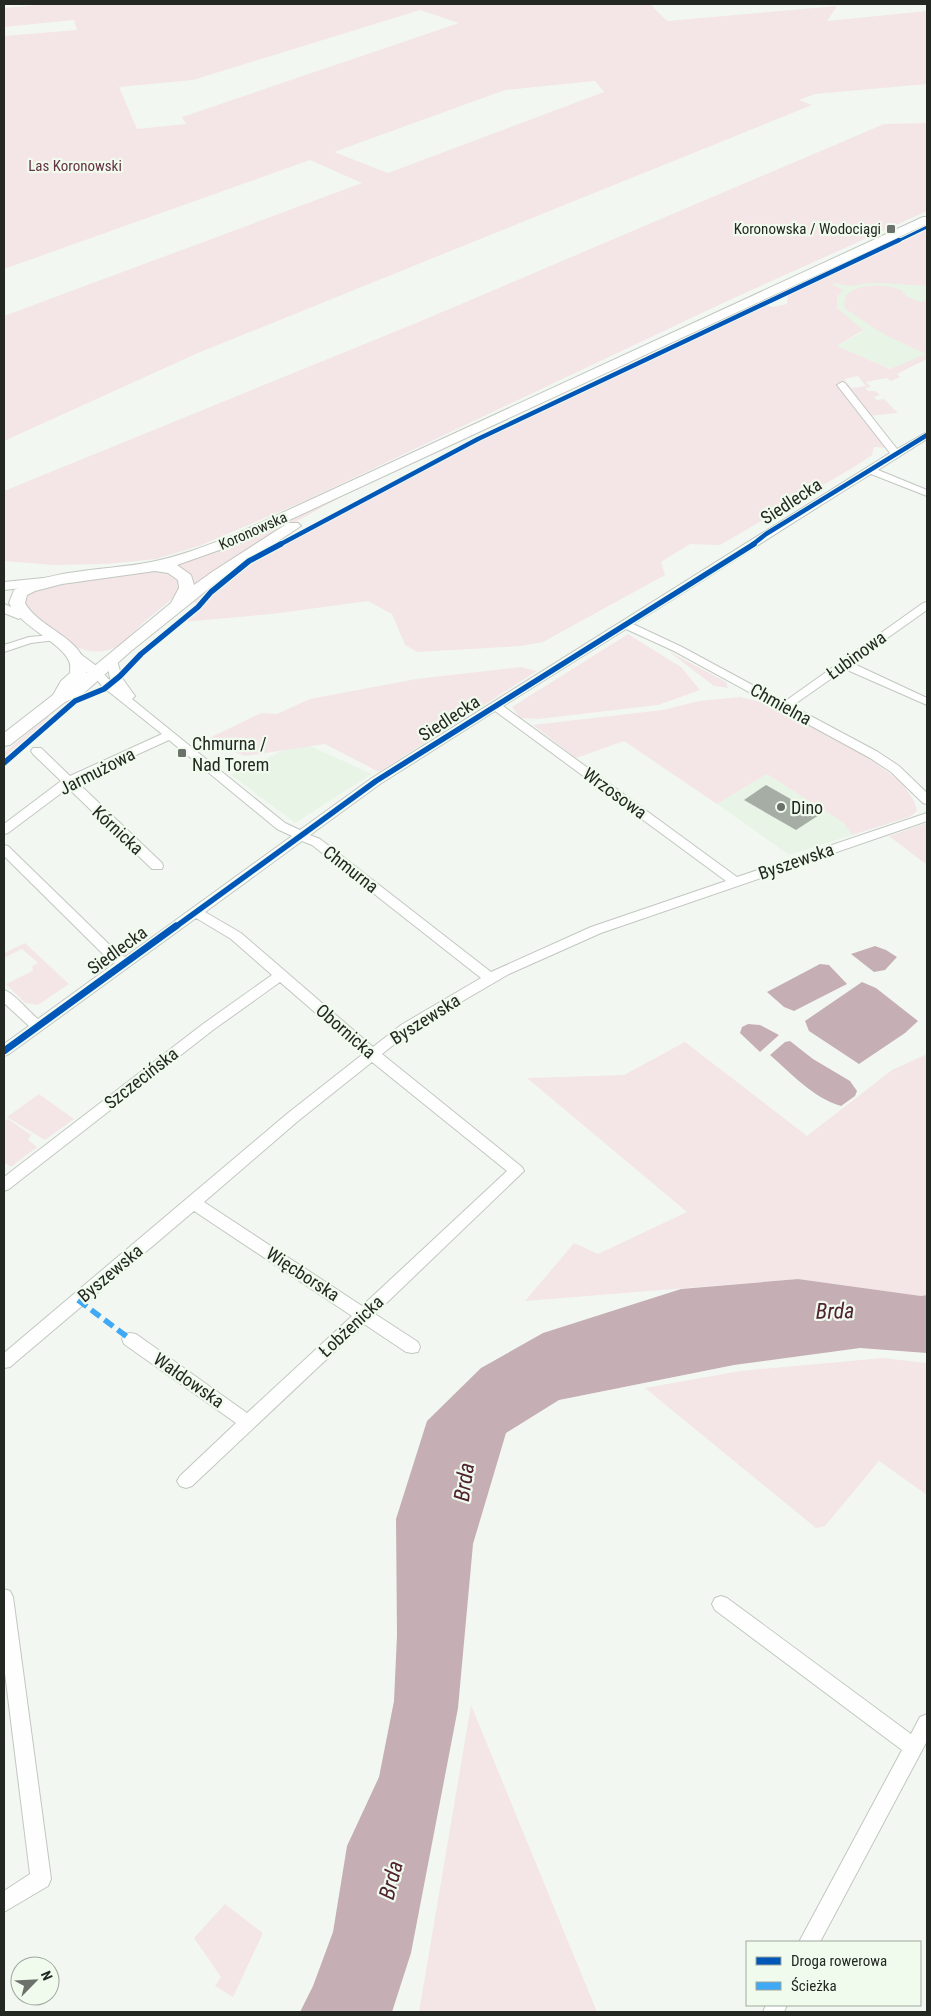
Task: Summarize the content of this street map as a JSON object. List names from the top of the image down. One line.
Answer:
{"streets":{"main road":["Koronowska"],"street":["Siedlecka","Łubinowa","Chmielna","Jarmużowa","Wrzosowa","Kórnicka","Byszewska","Chmurna","Obornicka","Szczecińska","Więcborska","Łobżenicka","Wałdowska"]},"crossings":[["Siedlecka","Chmielna"],["Siedlecka","Wrzosowa"],["Siedlecka","Chmurna"],["Siedlecka","Obornicka"],["Koronowska","Chmurna"],["Łubinowa","Chmielna"],["Jarmużowa","Kórnicka"],["Jarmużowa","Chmurna"],["Wrzosowa","Byszewska"],["Byszewska","Chmurna"],["Byszewska","Obornicka"],["Byszewska","Więcborska"],["Obornicka","Szczecińska"],["Obornicka","Łobżenicka"],["Więcborska","Łobżenicka"],["Łobżenicka","Wałdowska"]],"water":["Brda"],"parks":["Las Koronowski"],"places":{"transit":["Koronowska / Wodociągi","Chmurna / Nad Torem"],"other":["Dino"]},"legend":["Droga rowerowa","Ścieżka"],"north":"top right"}
